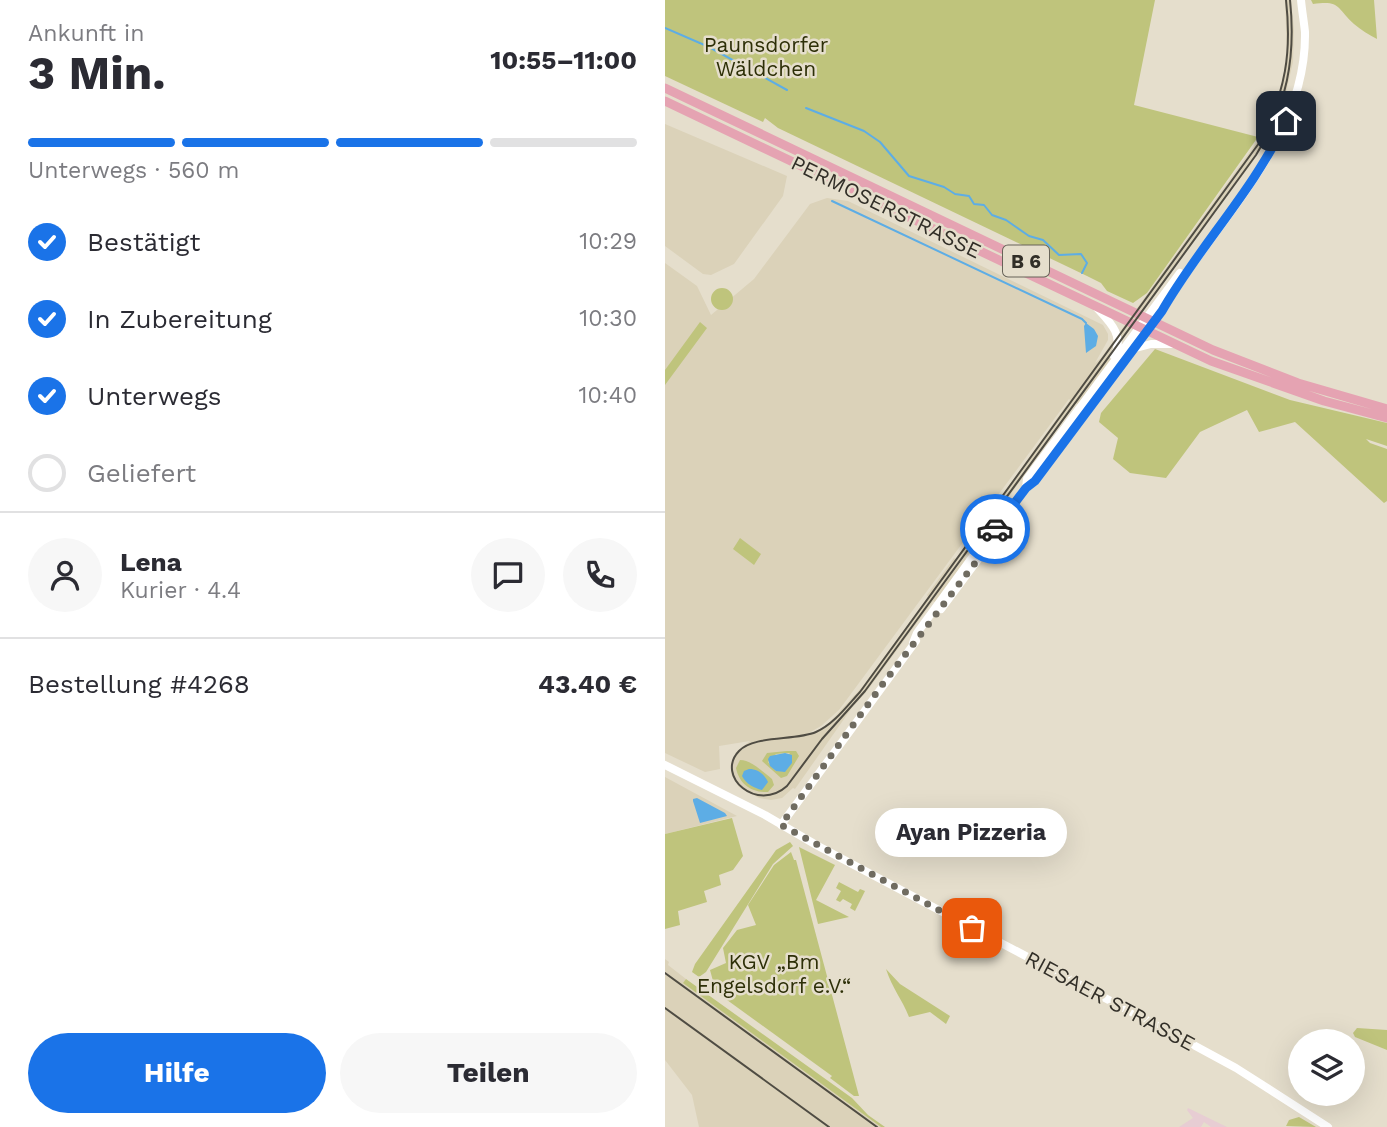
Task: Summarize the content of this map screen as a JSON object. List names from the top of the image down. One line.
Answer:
{"streets":{"main road":["PERMOSERSTRASSE","B 6","RIESAER STRASSE"]},"crossings":[["PERMOSERSTRASSE","B 6"]],"parks":["Paunsdorfer Wäldchen","KGV „Bm Engelsdorf e.V.“"],"places":["Ayan Pizzeria"],"page":{"heading":["3 Min.","Ankunft in","10:55–11:00"],"panel":["Lena","Kurier · 4.4","Bestellung #4268","43.40 €"],"bar":"Unterwegs · 560 m","list":[["Bestätigt","10:29"],["In Zubereitung","10:30"],["Unterwegs","10:40"],"Geliefert"],"bubble":"Ayan Pizzeria","buttons":["Hilfe","Teilen"]}}
